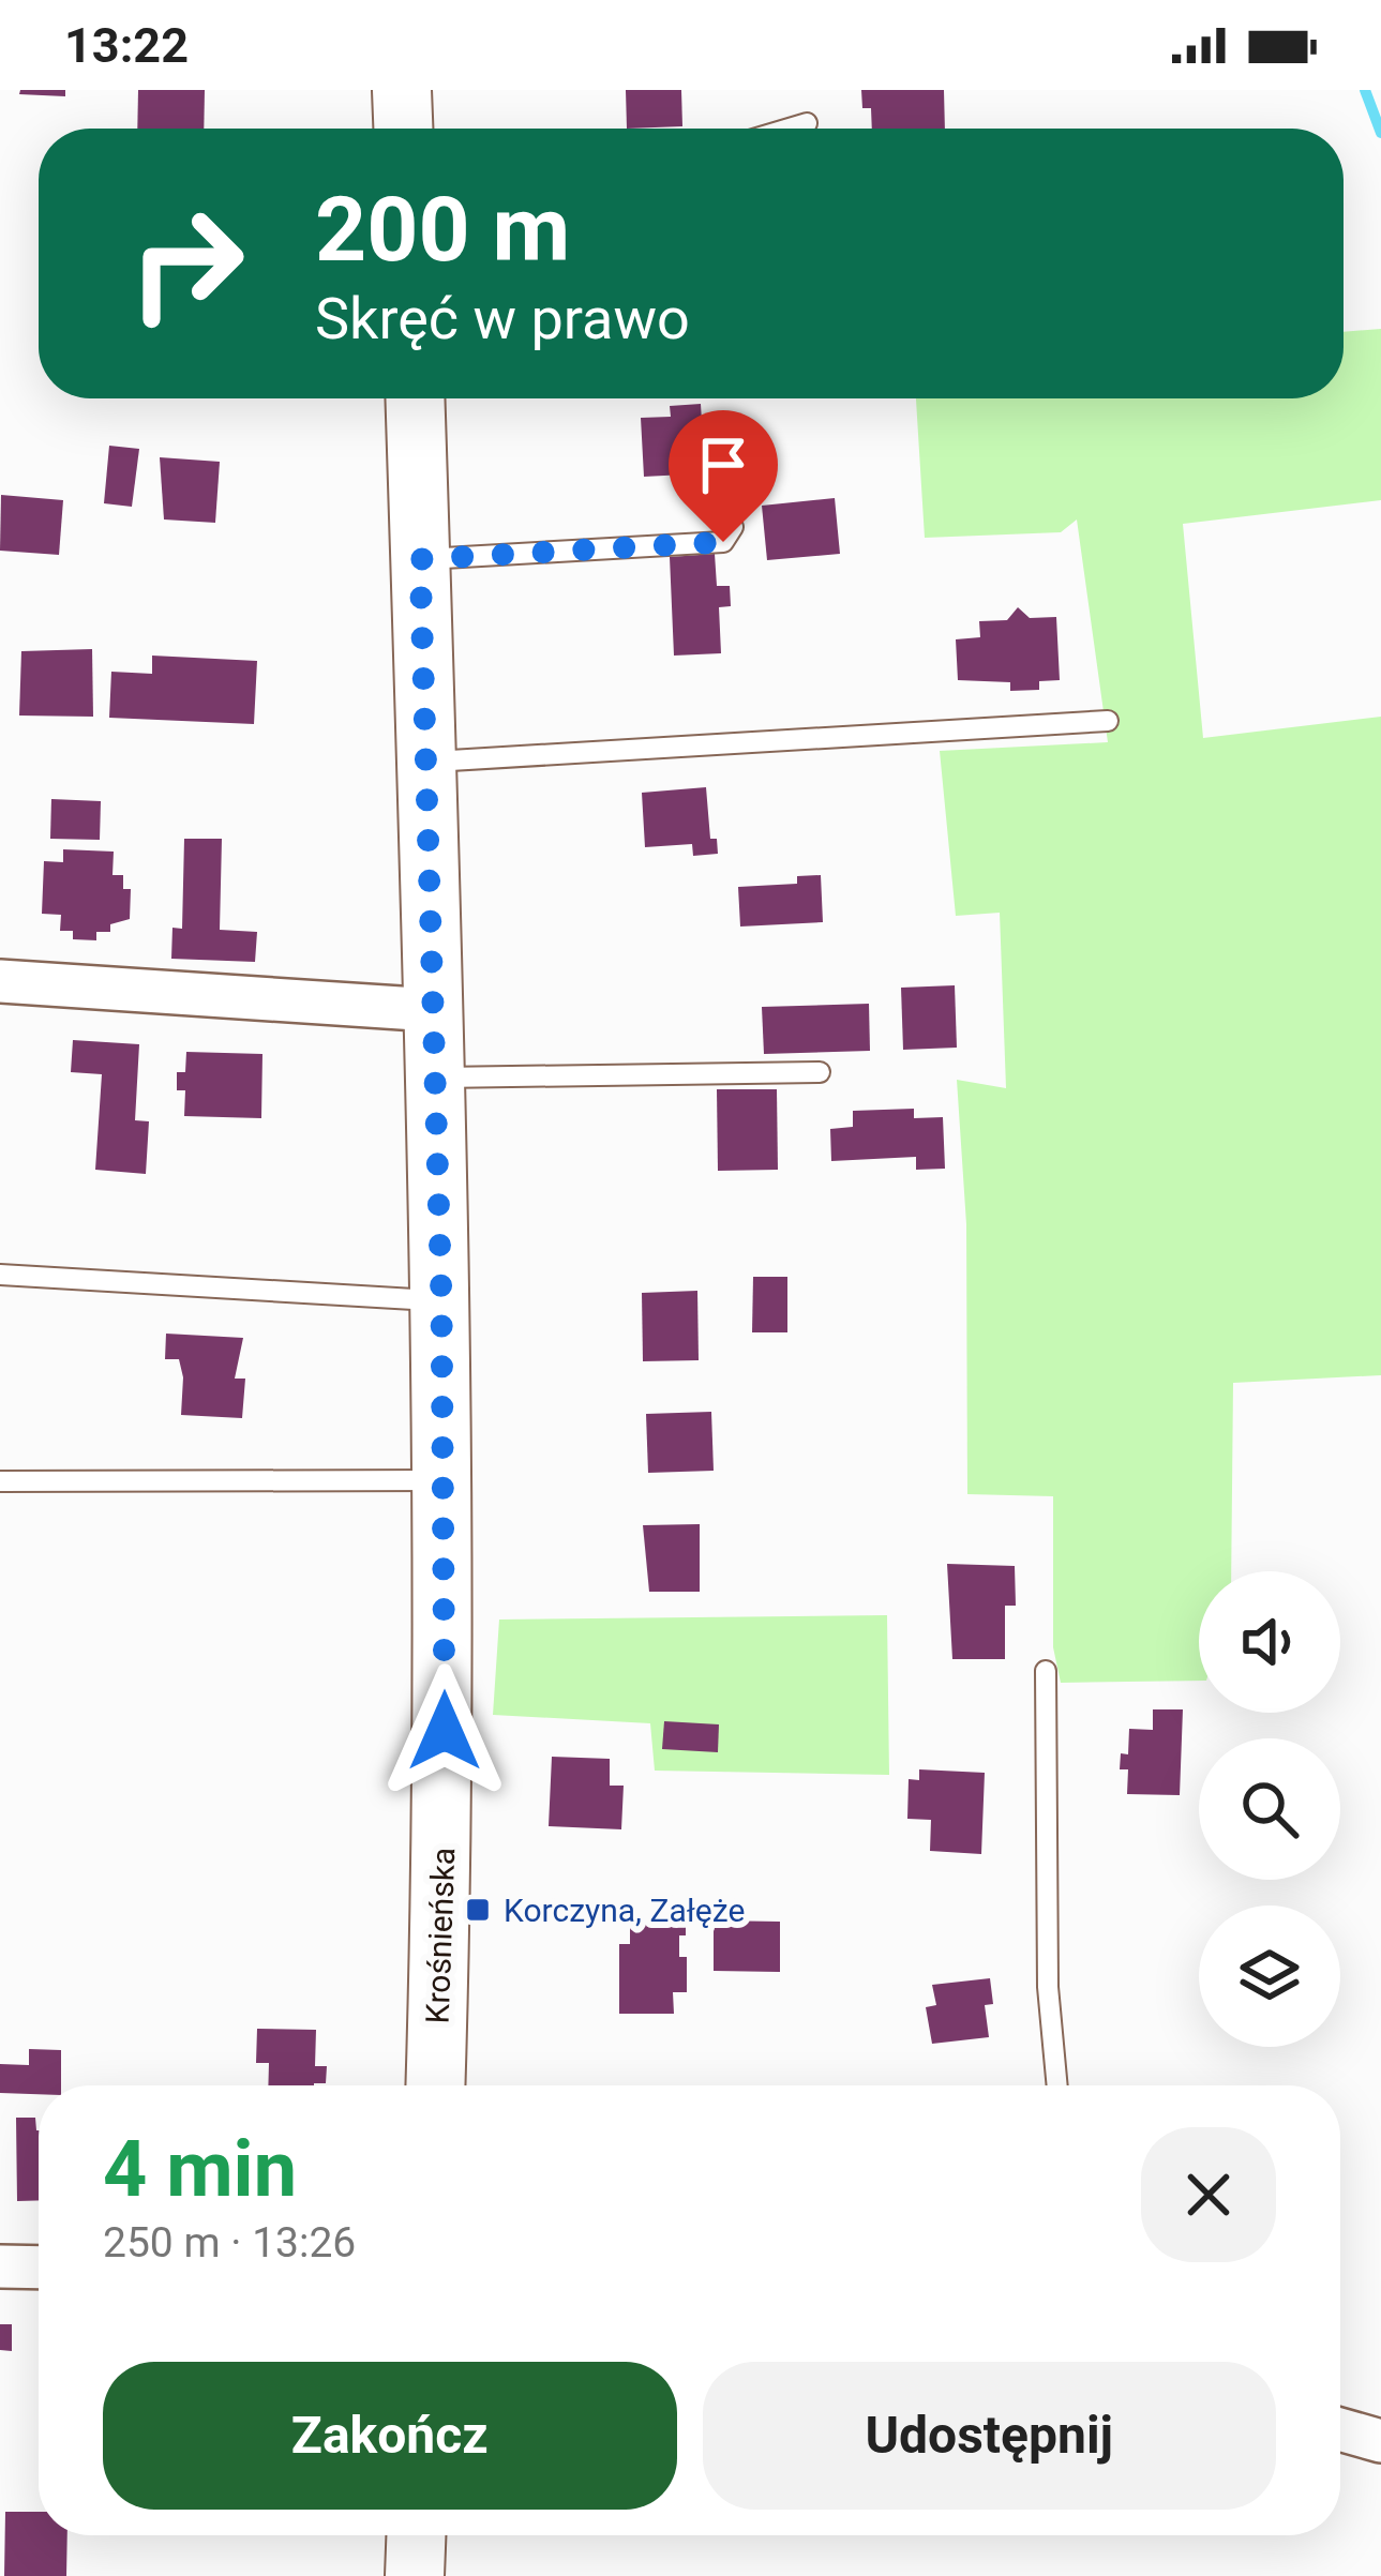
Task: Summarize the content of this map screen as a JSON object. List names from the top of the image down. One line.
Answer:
{"streets":{"main road":["Krośnieńska"]},"places":{"transit":["Korczyna, Załęże"]},"page":{"status":"13:22","turn":["200 m","Skręć w prawo"],"heading":["4 min","250 m · 13:26"],"buttons":["Zakończ","Udostępnij"]}}
